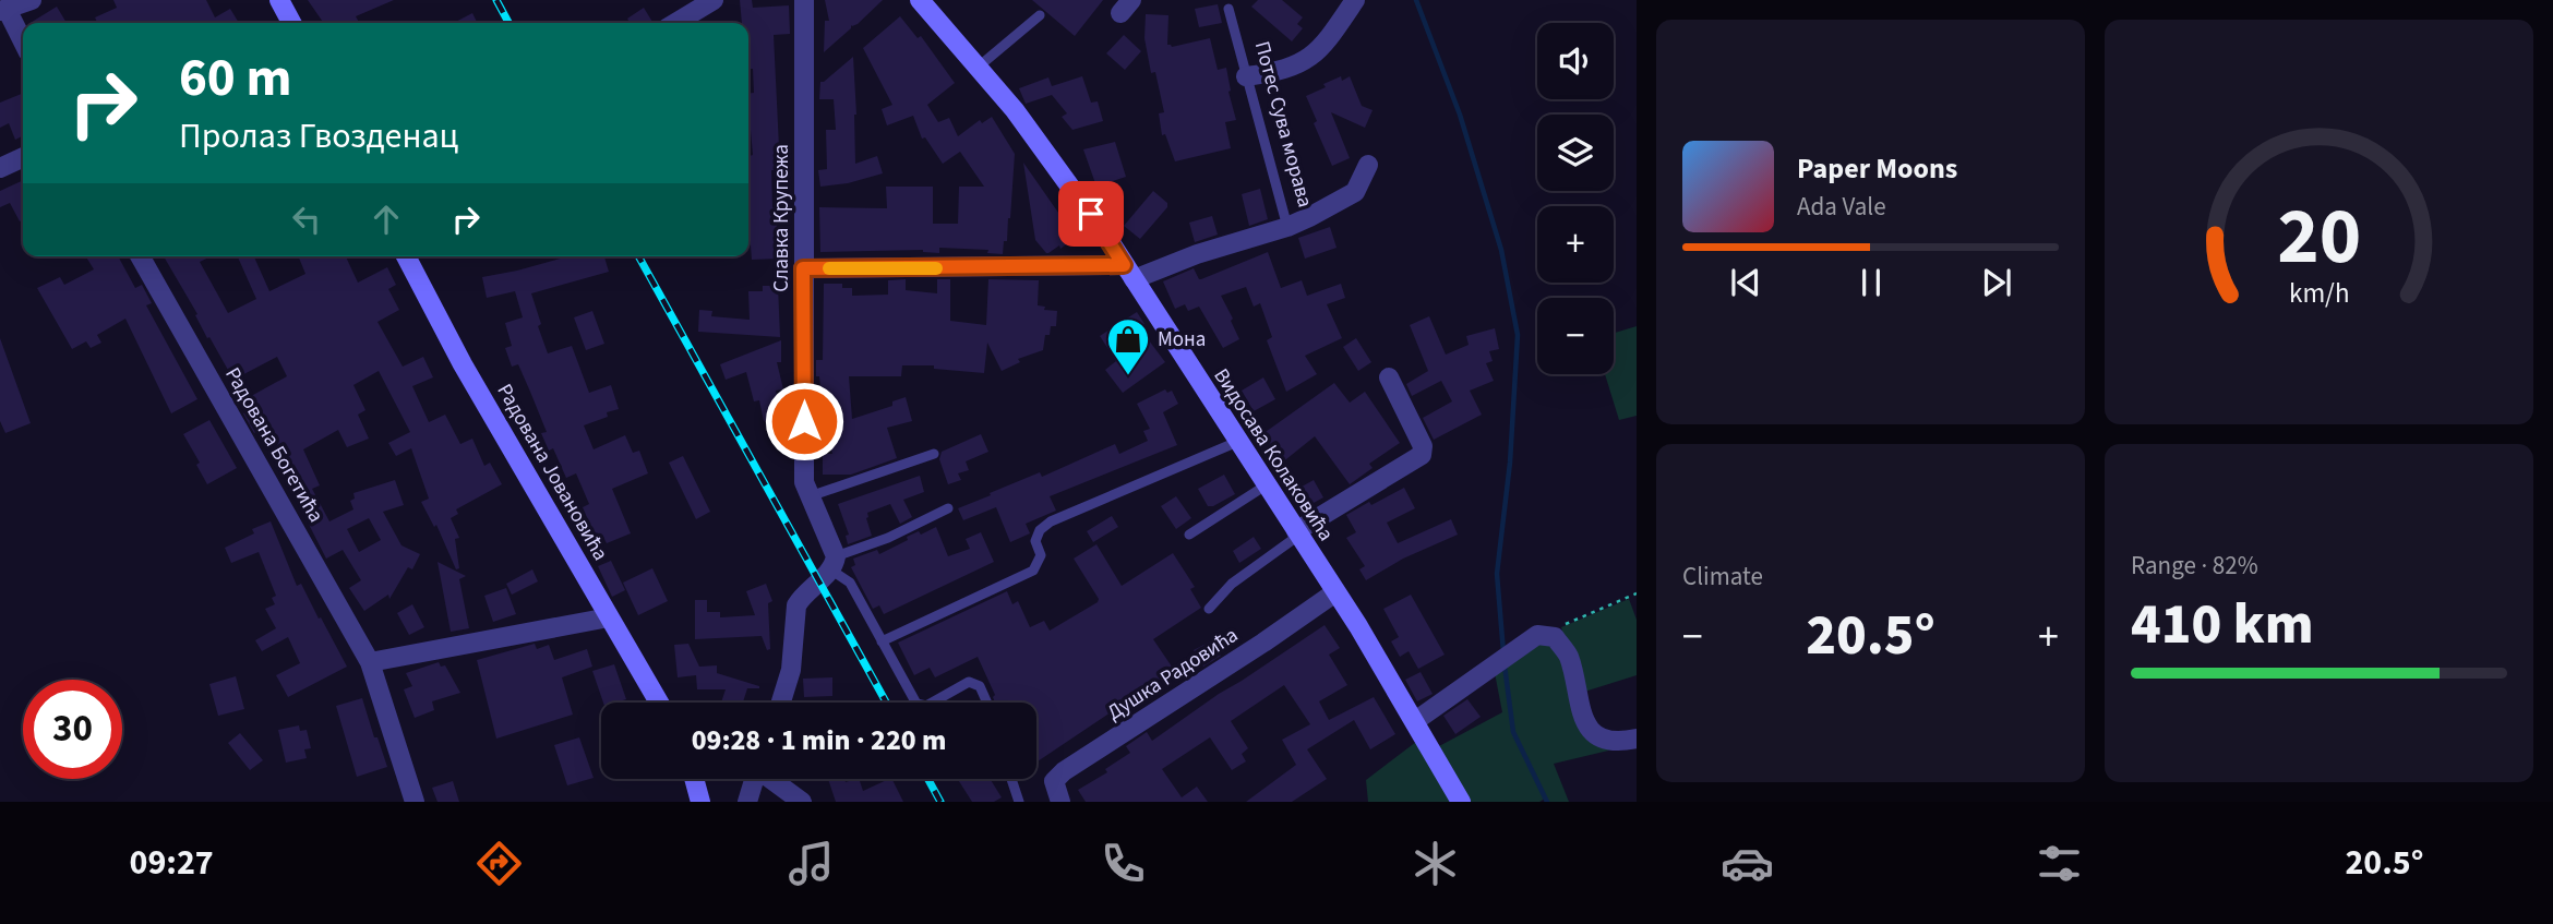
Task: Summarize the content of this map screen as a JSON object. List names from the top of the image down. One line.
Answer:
{"streets":{"street":["Потес Сува морава","Славка Крупежа","Радована Богетића","Видосава Колаковића","Радована Јовановића","Душка Радовића"]},"crossings":[["Потес Сува морава","Видосава Колаковића"],["Видосава Колаковића","Душка Радовића"]],"places":{"shop":["Мона"]},"page":{"map_buttons":["+","−"],"turn":["60 m","Пролаз Гвозденац"],"song":["Paper Moons","Ada Vale"],"tile":["Climate",["Range · 82%","410 km"]],"heat":["−","20.5°","+"],"limit":"30","trip":"09:28 · 1 min · 220 m","tabs":["09:27","20.5°"],"gauge":["20","km/h"]}}
